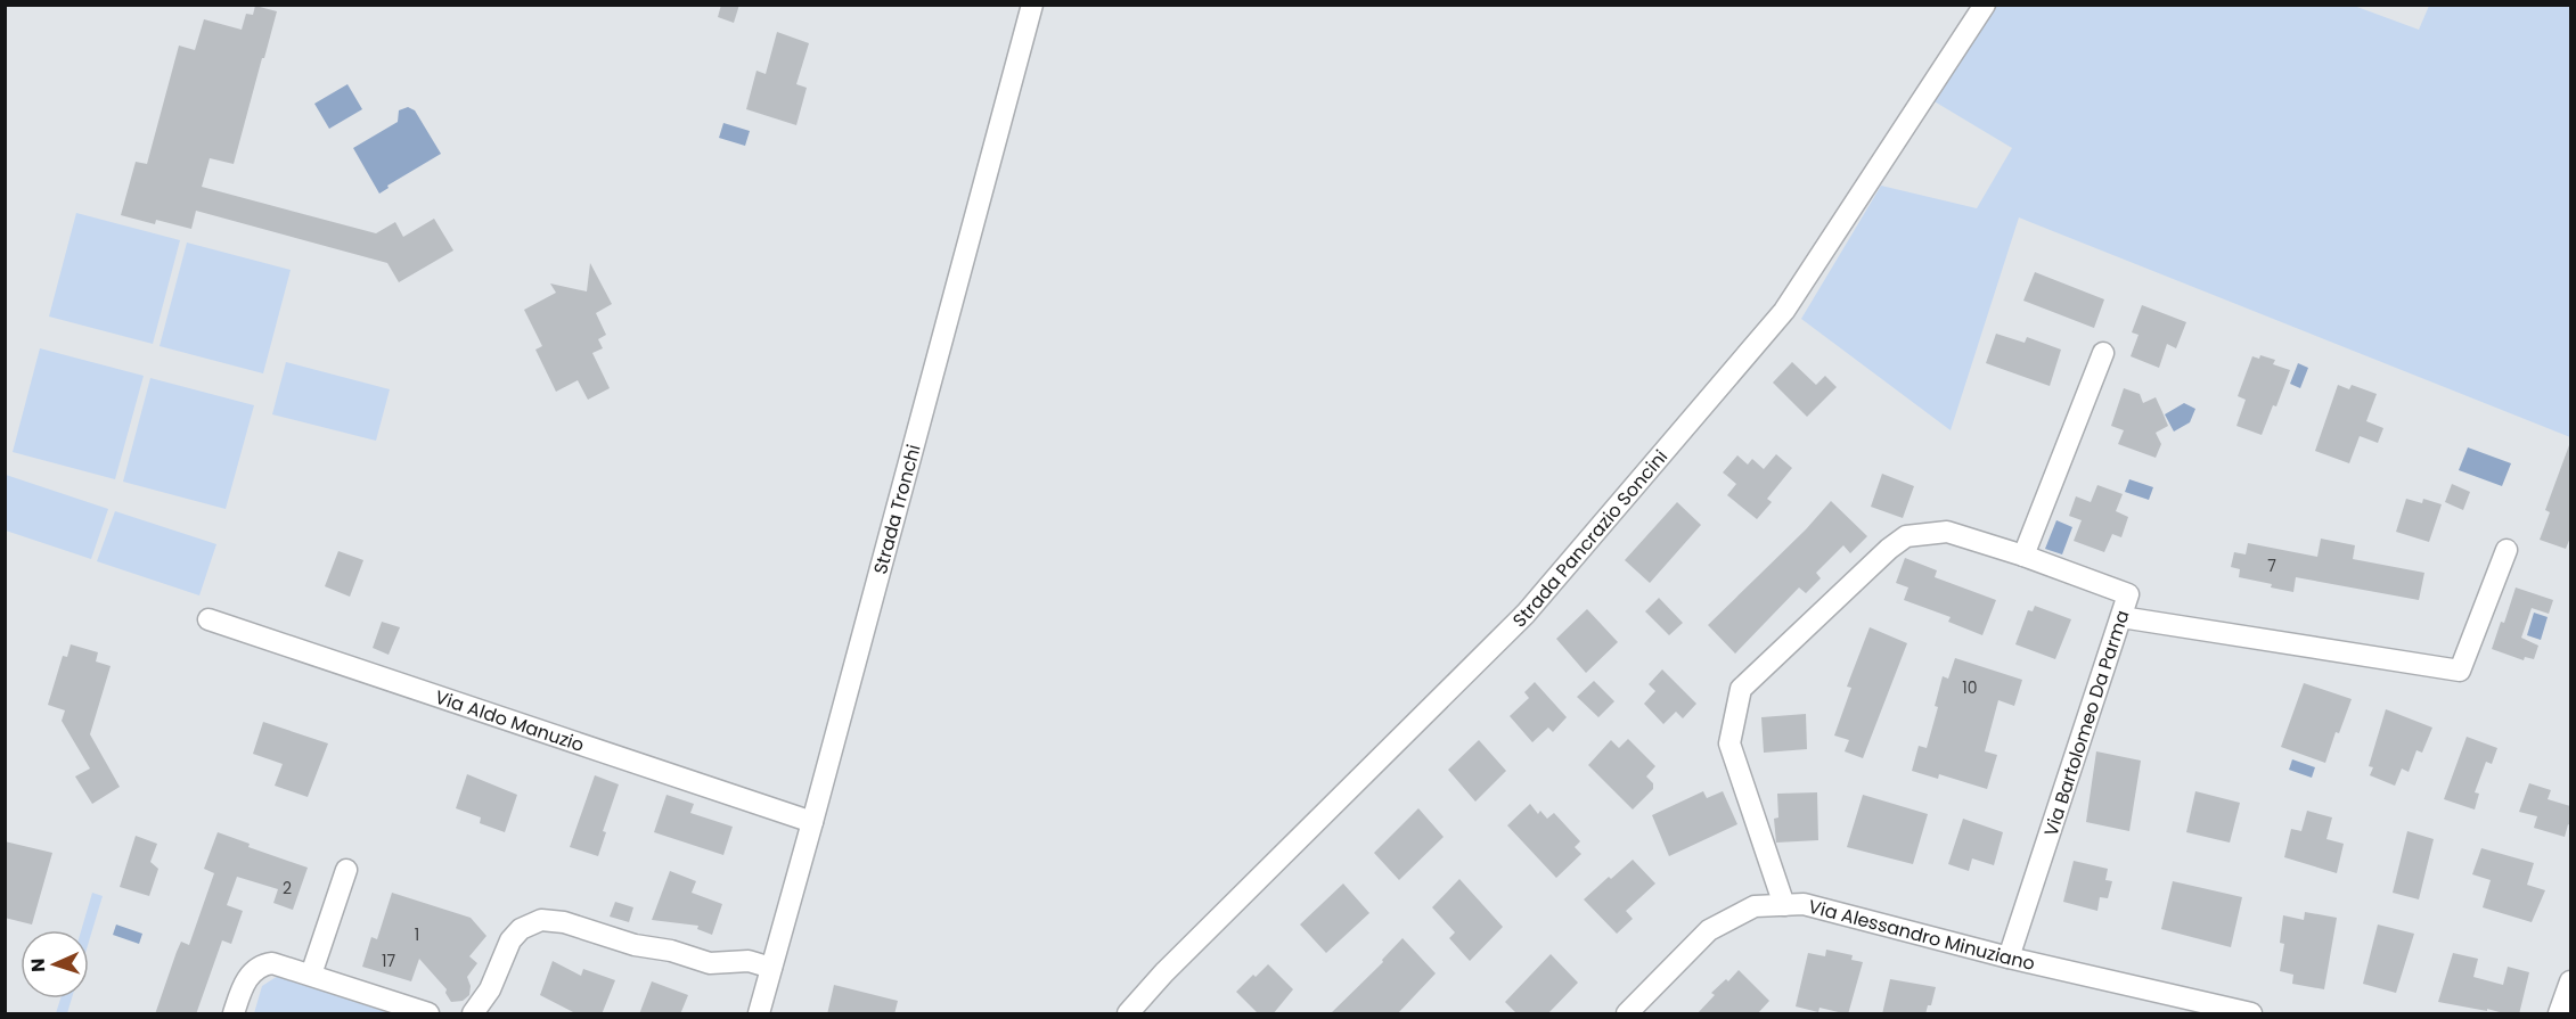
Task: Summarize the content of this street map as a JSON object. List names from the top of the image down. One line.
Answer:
{"streets":{"street":["Strada Tronchi","Strada Pancrazio Soncini","Via Aldo Manuzio","Via Bartolomeo Da Parma","Via Alessandro Minuziano"]},"crossings":[["Strada Tronchi","Via Aldo Manuzio"],["Via Bartolomeo Da Parma","Via Alessandro Minuziano"]],"house_numbers":["7","10","2","1","17"],"north":"left"}
